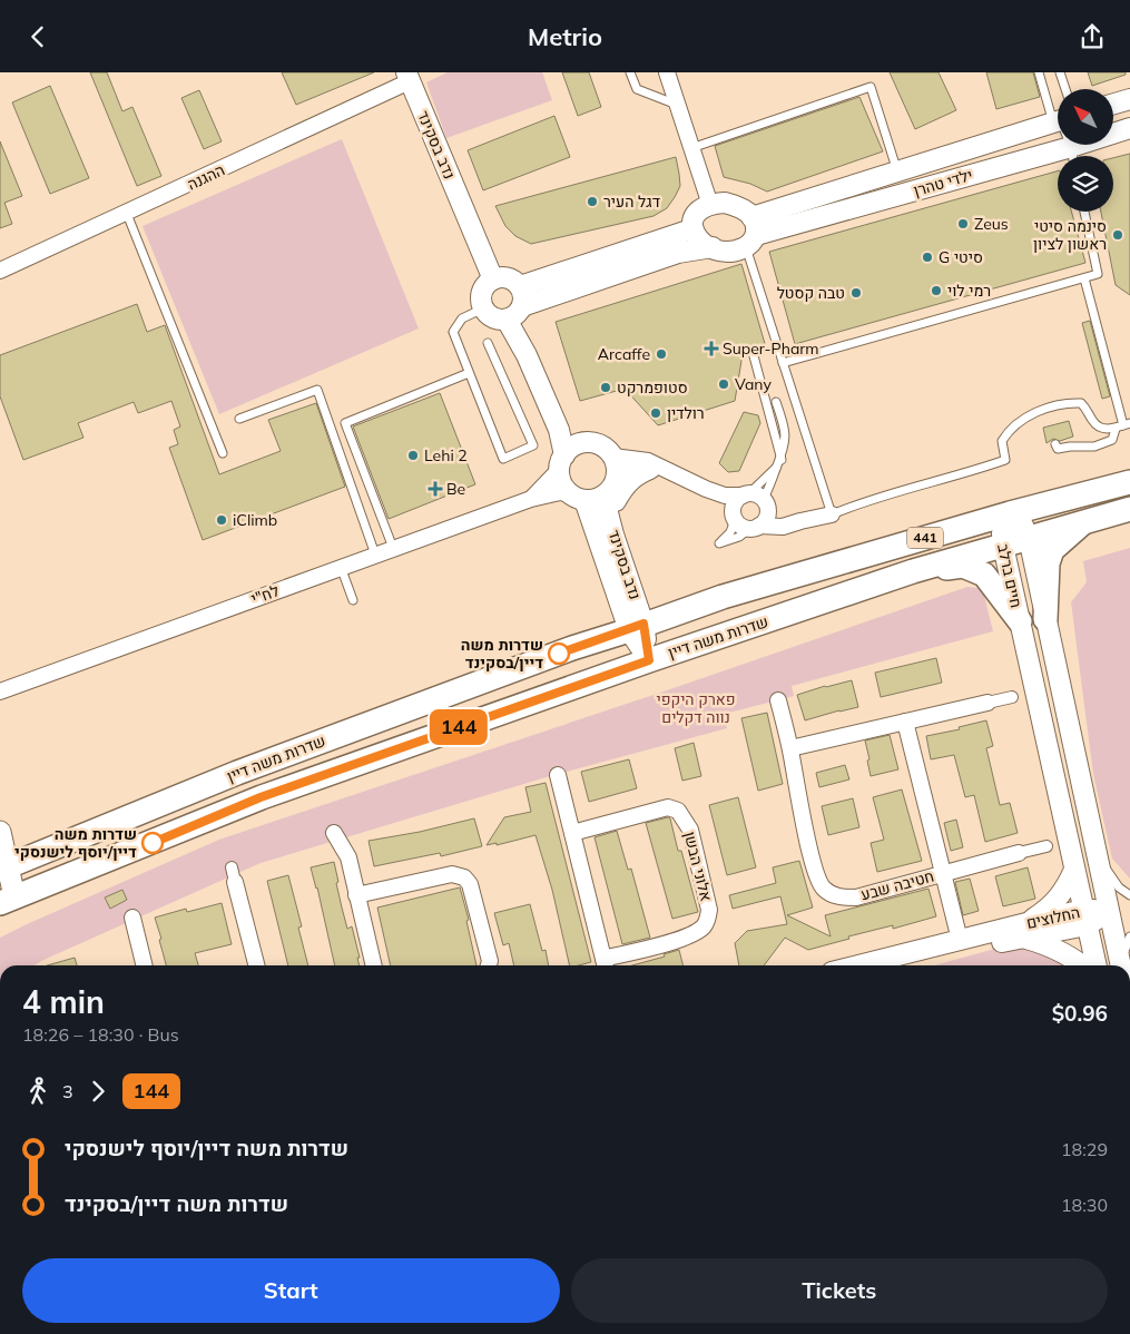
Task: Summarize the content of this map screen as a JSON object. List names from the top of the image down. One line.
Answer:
{"streets":{"main road":["441","שדרות משה דיין"],"street":["נדב בסקינד","ההגנה","ילדי טהרן","חיים ברלב","לח\"י","אלוני הבשן","חטיבה שבע","החלוצים"]},"crossings":[["נדב בסקינד","ההגנה"],["נדב בסקינד","לח\"י"],["נדב בסקינד","שדרות משה דיין"],["חיים ברלב","שדרות משה דיין"],["חיים ברלב","החלוצים"]],"parks":["פארק היקפי נווה דקלים"],"places":{"other":["דגל העיר","Zeus","סינמה סיטי ראשון לציון","G סיטי","רמי לוי","טבה קסטל","Arcaffe","Vany","סטופמרקט","רולדין","Lehi 2","iClimb","שדרות משה דיין/בסקינד","שדרות משה דיין/יוסף לישנסקי"],"health":["Super-Pharm","Be"]},"lines":["bus line 144"],"north":"top left","page":{"header":"Metrio","on_map":"144","heading":["4 min","18:26 – 18:30 · Bus","$0.96"],"legs":["3","144"],"list":[{"name":"שדרות משה דיין/יוסף לישנסקי","value":"18:29"},{"name":"שדרות משה דיין/בסקינד","value":"18:30"}],"buttons":["Start","Tickets"]}}
